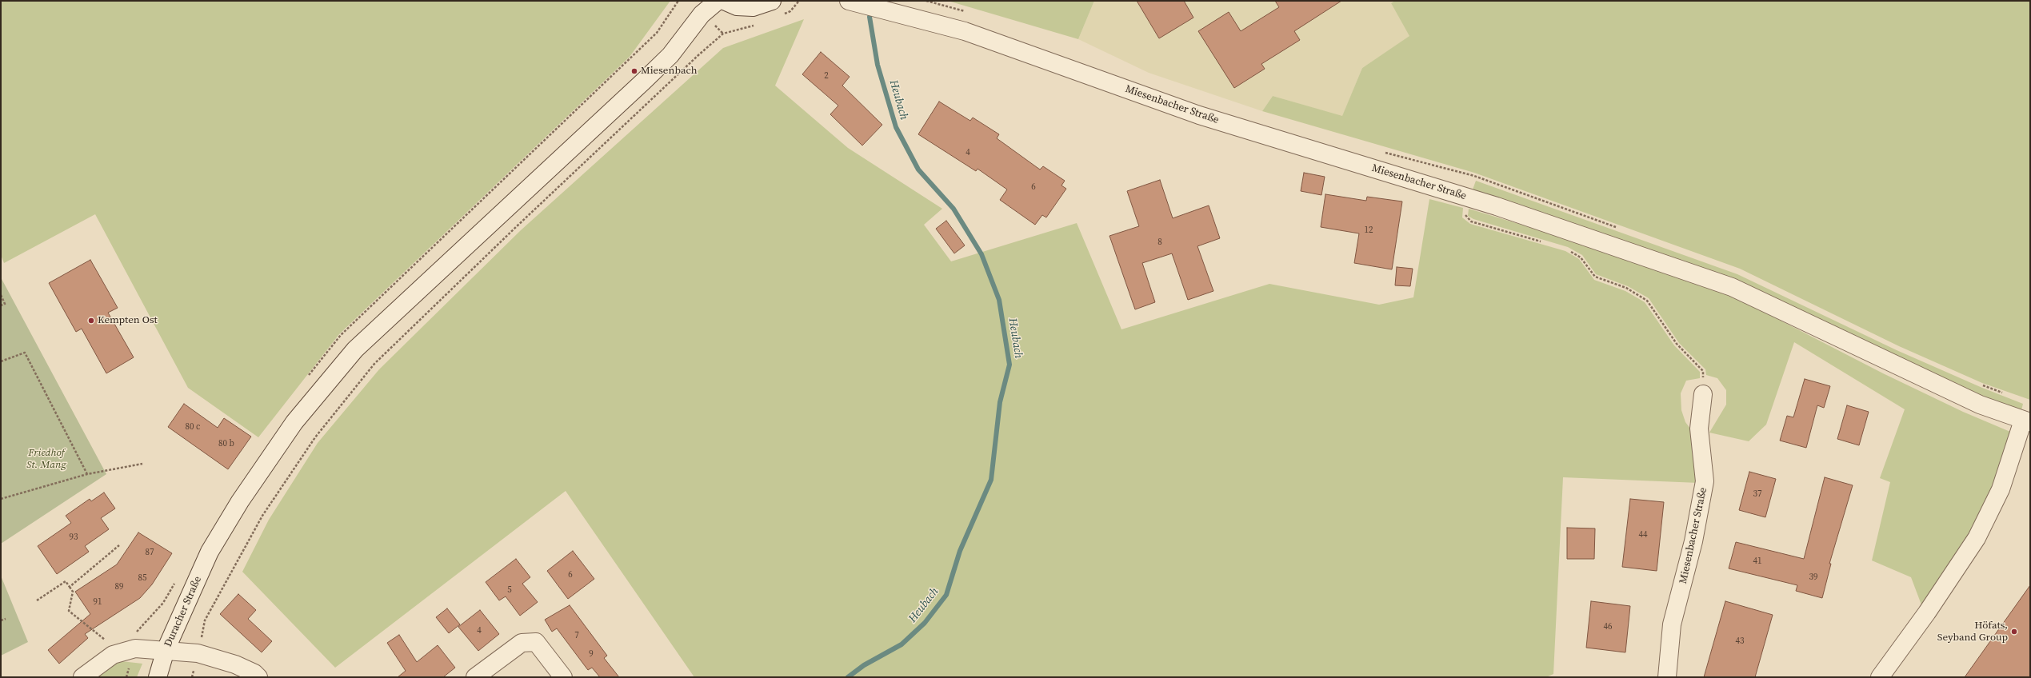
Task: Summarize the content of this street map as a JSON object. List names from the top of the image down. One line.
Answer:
{"streets":{"street":["Miesenbacher Straße","Duracher Straße"]},"water":["Heubach"],"parks":["Friedhof St. Mang"],"places":["Miesenbach","Kempten Ost","Höfats, Seyband Group"],"house_numbers":["2","4","6","12","8","80 c","80 b","37","44","93","87","41","6","39","85","89","5","91","46","4","7","43","9"]}
